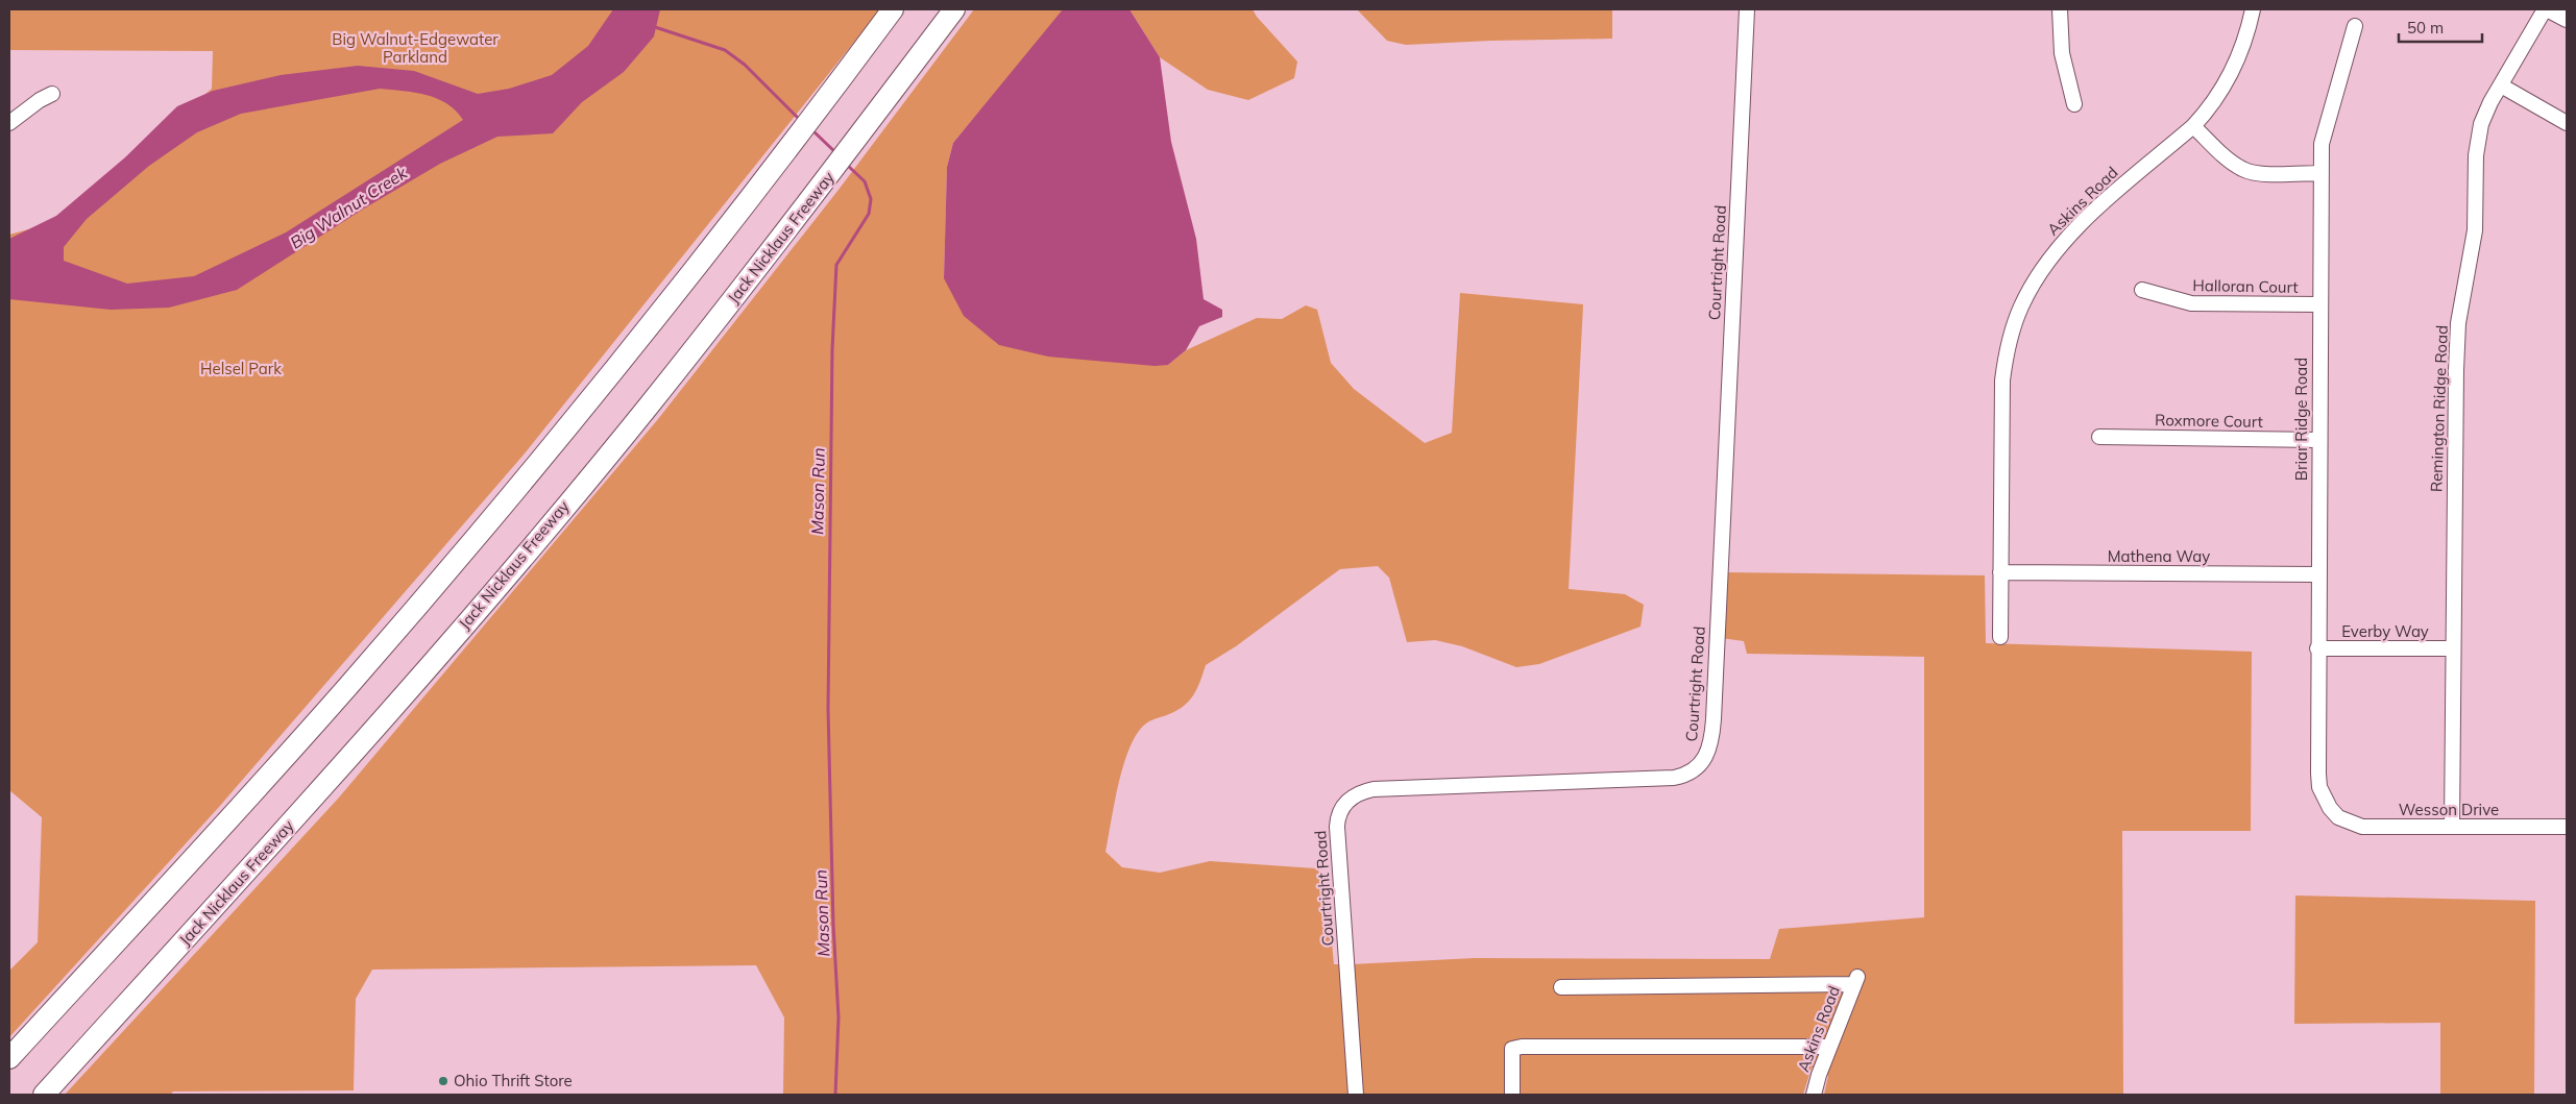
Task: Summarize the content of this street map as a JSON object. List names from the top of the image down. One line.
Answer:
{"streets":{"highway":["Jack Nicklaus Freeway"],"street":["Askins Road","Courtright Road","Halloran Court","Remington Ridge Road","Briar Ridge Road","Roxmore Court","Mathena Way","Everby Way","Wesson Drive"]},"crossings":[["Askins Road","Mathena Way"],["Halloran Court","Briar Ridge Road"],["Remington Ridge Road","Everby Way"],["Remington Ridge Road","Wesson Drive"],["Briar Ridge Road","Roxmore Court"],["Briar Ridge Road","Mathena Way"],["Briar Ridge Road","Everby Way"],["Briar Ridge Road","Wesson Drive"]],"water":["Big Walnut Creek","Mason Run"],"parks":["Big Walnut-Edgewater Parkland","Helsel Park"],"places":["Ohio Thrift Store"],"scale_bar":"50 m"}
